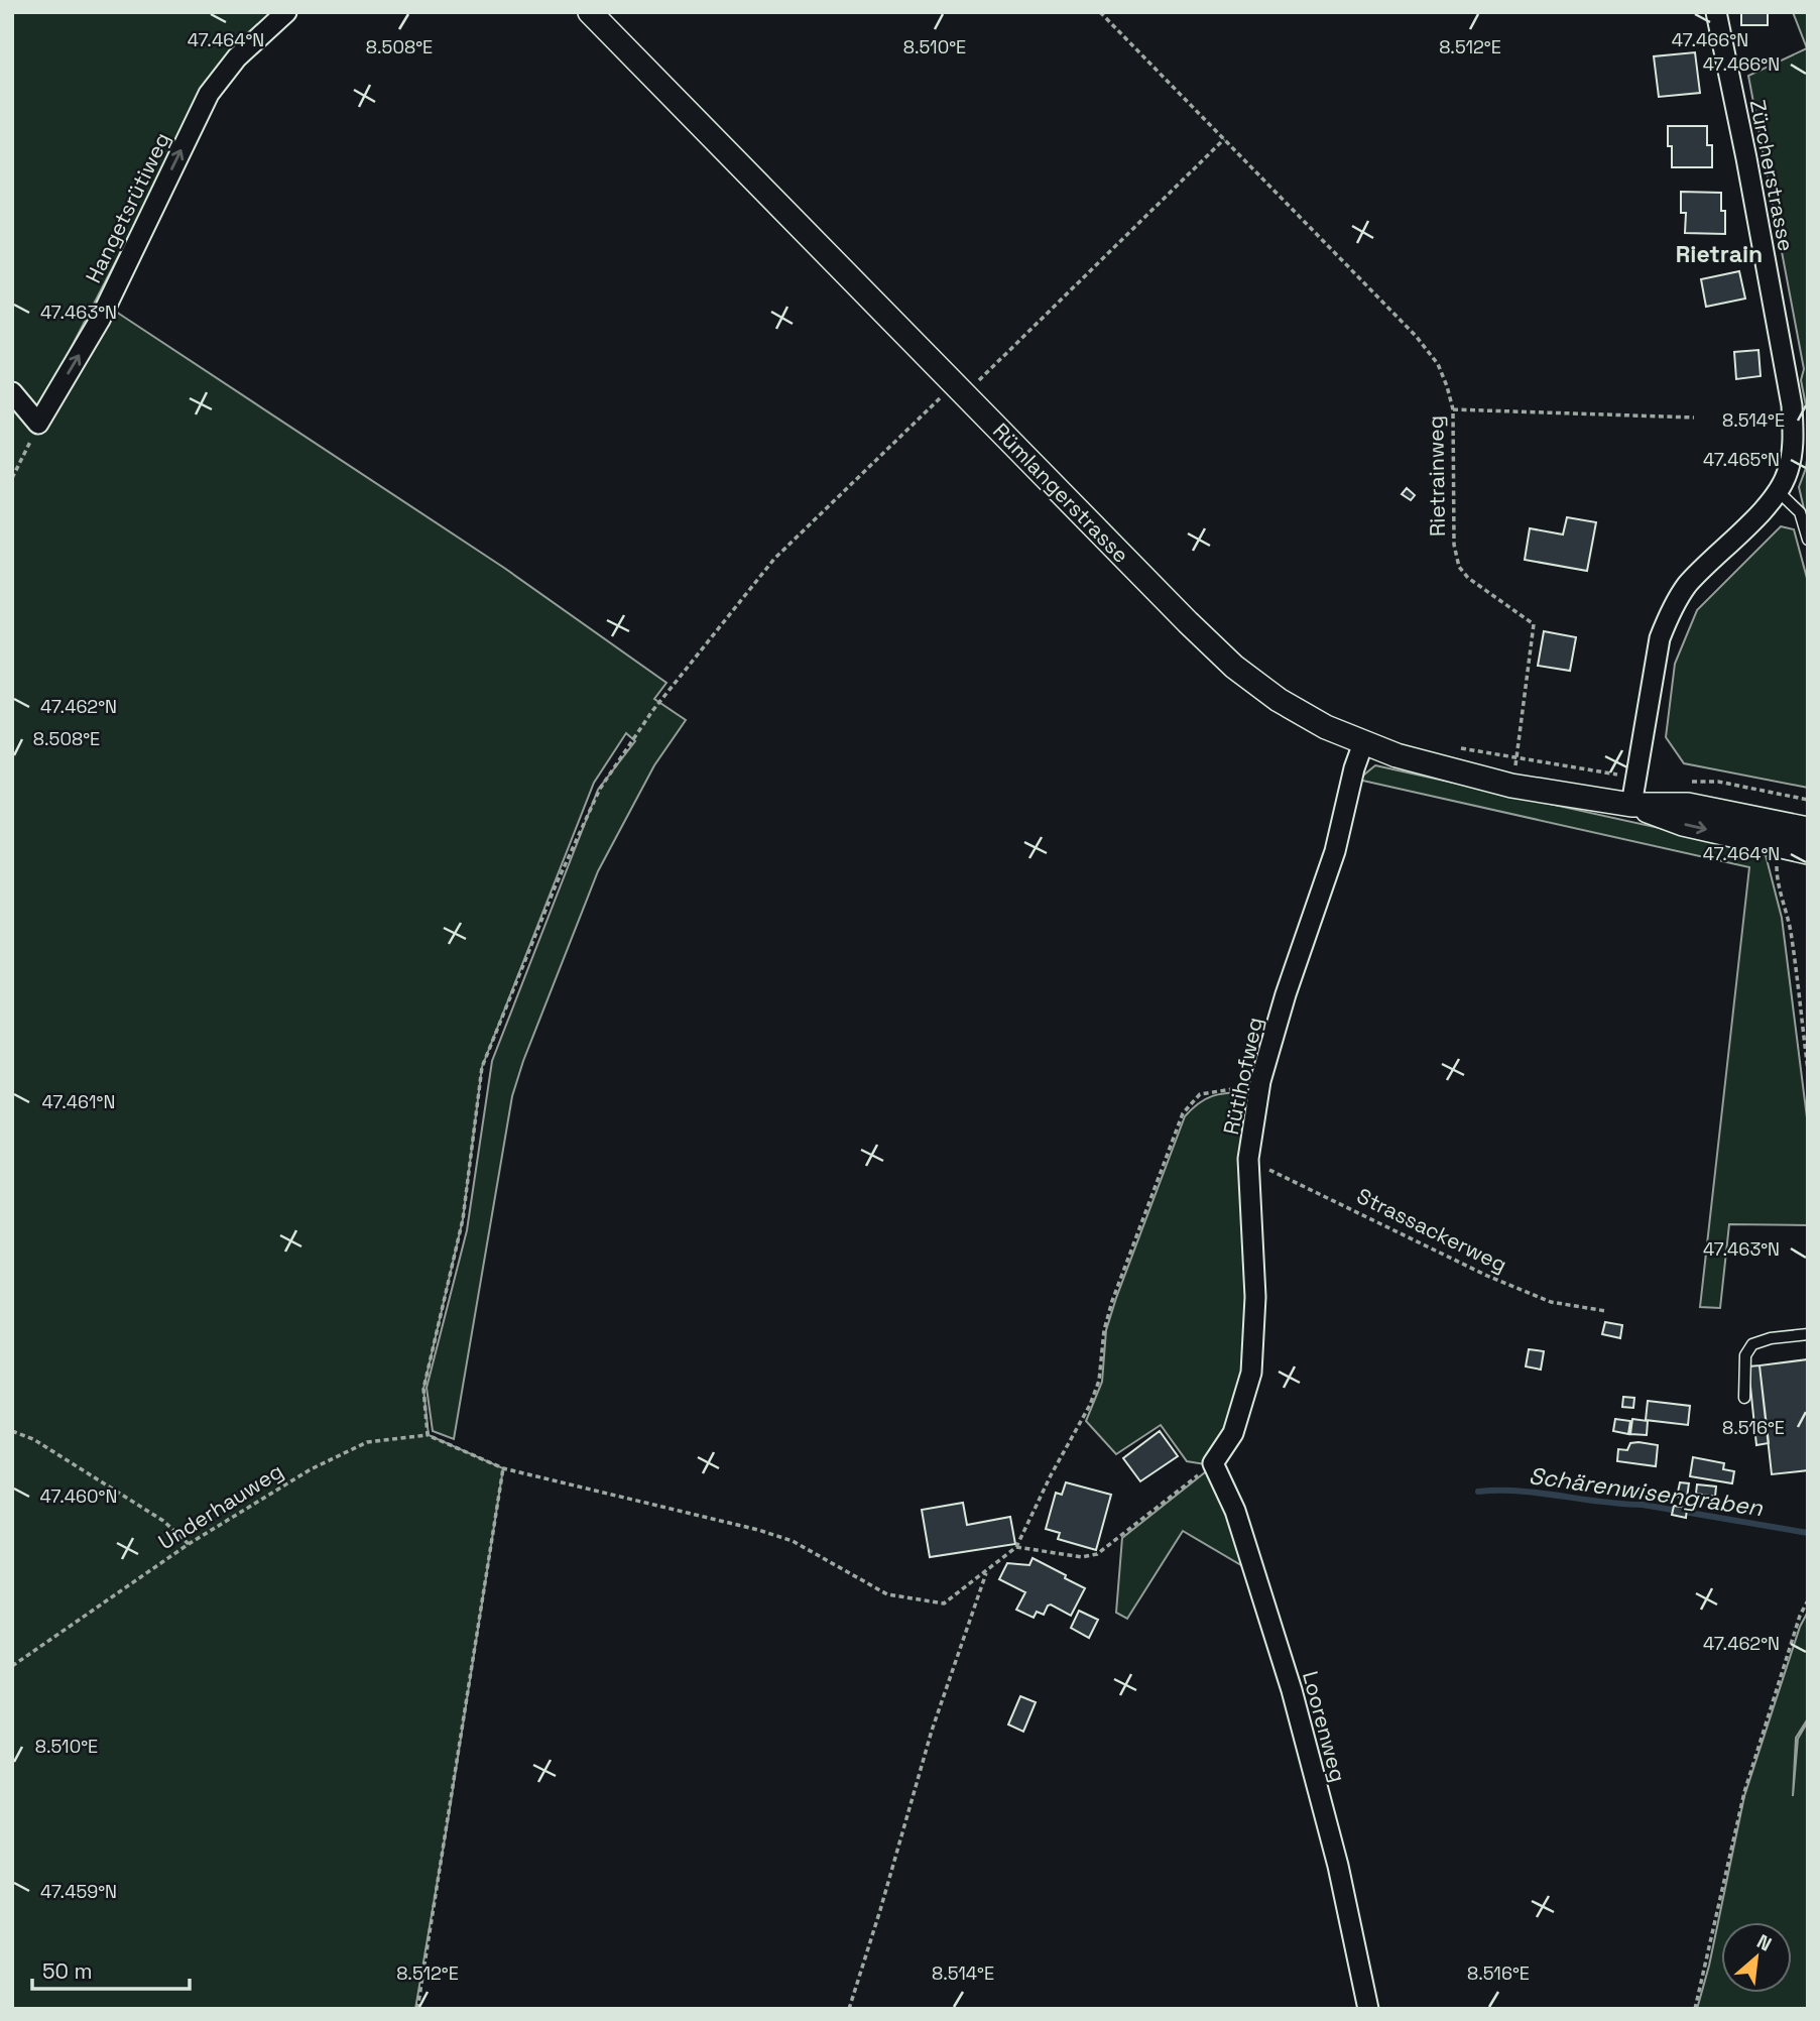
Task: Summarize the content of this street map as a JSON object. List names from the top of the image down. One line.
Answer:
{"streets":{"street":["Zürcherstrasse","Hangetsrütiweg","Rümlangerstrasse","Rütihofweg","Loorenweg"],"path":["Rietrainweg","Strassackerweg","Underhauweg"]},"crossings":[["Zürcherstrasse","Rümlangerstrasse"],["Rietrainweg","Rümlangerstrasse"],["Rümlangerstrasse","Rütihofweg"],["Rütihofweg","Strassackerweg"],["Rütihofweg","Loorenweg"]],"one_way":["Hangetsrütiweg"],"districts":["Rietrain"],"water":["Schärenwisengraben"],"scale_bar":"50 m","north":"top right","coordinates":["47.466°N","47.464°N","8.508°E","8.510°E","8.512°E","47.463°N","8.514°E","47.465°N","47.462°N","47.461°N","8.516°E","47.460°N","47.459°N"]}
